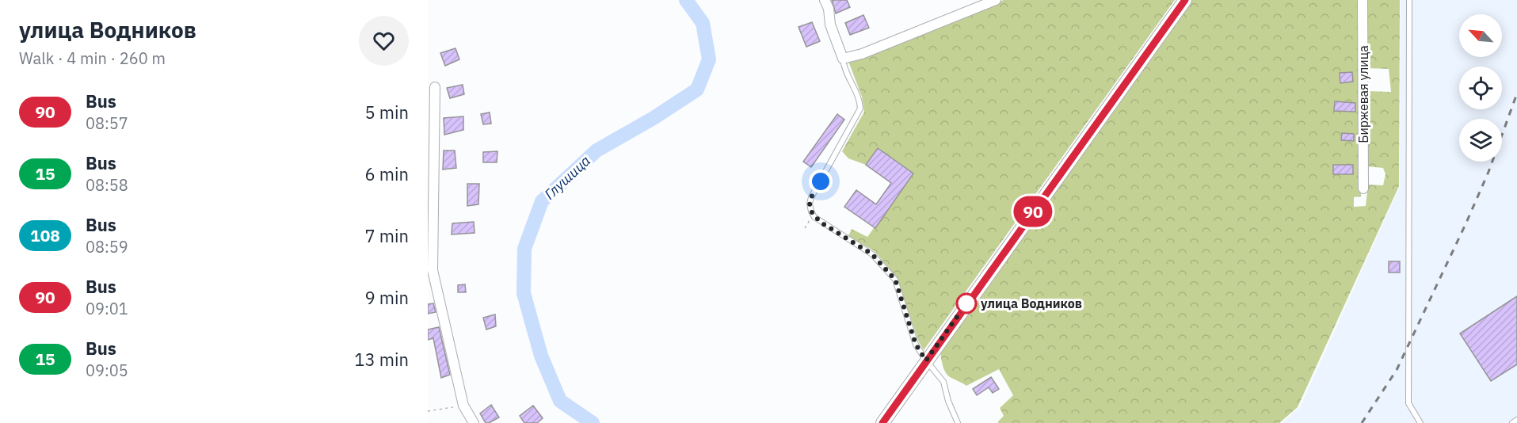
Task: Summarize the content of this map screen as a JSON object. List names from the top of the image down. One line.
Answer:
{"streets":{"street":["Биржевая улица"]},"water":["Глушица"],"places":["улица Водников"],"lines":["bus line 90"],"north":"top left","page":{"heading":["улица Водников","Walk · 4 min · 260 m"],"on_map":"90","list":[{"mark":"90","name":"Bus","note":"08:57","value":"5 min"},{"mark":"15","name":"Bus","note":"08:58","value":"6 min"},{"mark":"108","name":"Bus","note":"08:59","value":"7 min"},{"mark":"90","name":"Bus","note":"09:01","value":"9 min"},{"mark":"15","name":"Bus","note":"09:05","value":"13 min"}]}}
